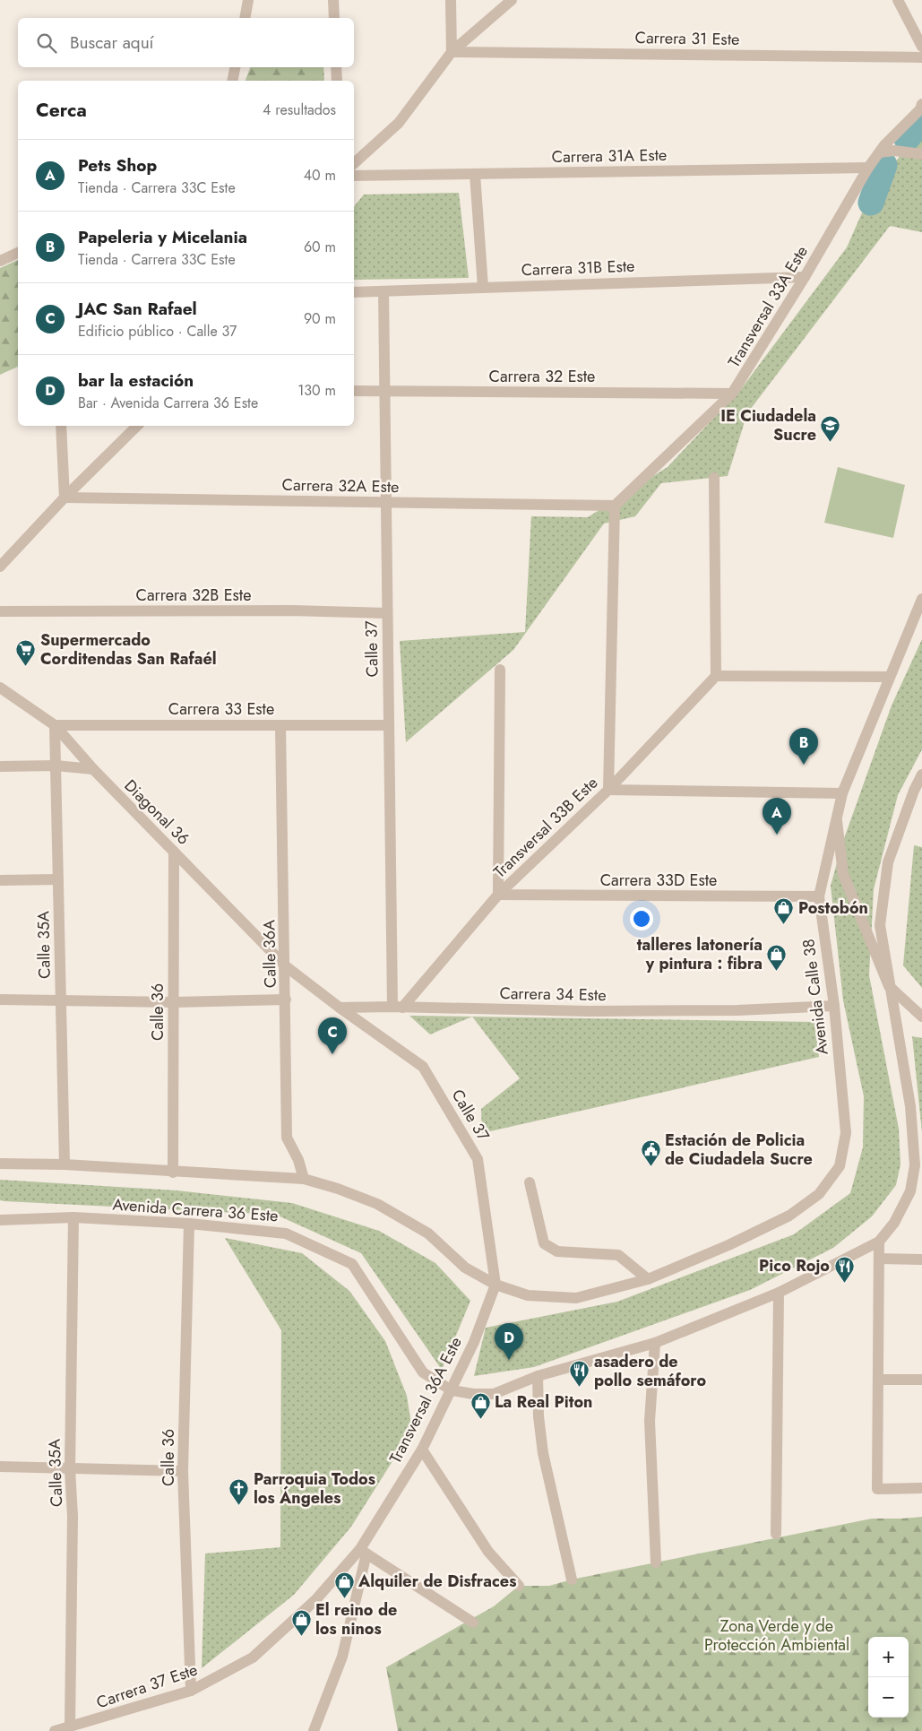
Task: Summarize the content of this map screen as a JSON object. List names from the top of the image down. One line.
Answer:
{"streets":{"street":["Carrera 31 Este","Carrera 31A Este","Carrera 31B Este","Transversal 33A Este","Carrera 32 Este","Carrera 32A Este","Carrera 32B Este","Calle 37","Carrera 33 Este","Diagonal 36","Transversal 33B Este","Carrera 33D Este","Calle 35A","Calle 36A","Carrera 34 Este","Avenida Calle 38","Calle 36","Avenida Carrera 36 Este","Transversal 36A Este","Carrera 37 Este"]},"crossings":[["Carrera 31A Este","Transversal 33A Este"],["Carrera 31B Este","Transversal 33A Este"],["Carrera 31B Este","Calle 37"],["Transversal 33A Este","Carrera 32 Este"],["Transversal 33A Este","Carrera 32A Este"],["Carrera 32 Este","Calle 37"],["Carrera 32A Este","Calle 37"],["Carrera 32B Este","Calle 37"],["Calle 37","Carrera 33 Este"],["Calle 37","Transversal 33B Este"],["Calle 37","Carrera 34 Este"],["Calle 37","Transversal 36A Este"],["Carrera 33 Este","Diagonal 36"],["Carrera 33 Este","Calle 35A"],["Carrera 33 Este","Calle 36A"],["Diagonal 36","Calle 35A"],["Diagonal 36","Calle 36A"],["Diagonal 36","Calle 36"],["Transversal 33B Este","Carrera 33D Este"],["Transversal 33B Este","Carrera 34 Este"],["Carrera 33D Este","Avenida Calle 38"],["Calle 35A","Avenida Carrera 36 Este"],["Calle 35A","Carrera 37 Este"],["Carrera 34 Este","Avenida Calle 38"],["Calle 36","Avenida Carrera 36 Este"],["Calle 36","Carrera 37 Este"],["Avenida Carrera 36 Este","Transversal 36A Este"],["Transversal 36A Este","Carrera 37 Este"]],"parks":["Zona Verde y de Protección Ambiental"],"places":{"school or university":["IE Ciudadela Sucre"],"supermarket":["Supermercado Corditendas San Rafaél"],"shop":["Postobón","talleres latonería y pintura : fibra","La Real Piton","Alquiler de Disfraces","El reino de los ninos"],"public building":["Estación de Policia de Ciudadela Sucre"],"restaurant":["Pico Rojo","asadero de pollo semáforo"],"church":["Parroquia Todos los Ángeles"]},"page":{"search":"Buscar aquí","heading":["Cerca","4 resultados"],"list":[{"mark":"A","name":"Pets Shop","note":"Tienda · Carrera 33C Este","value":"40 m"},{"mark":"B","name":"Papeleria y Micelania","note":"Tienda · Carrera 33C Este","value":"60 m"},{"mark":"C","name":"JAC San Rafael","note":"Edificio público · Calle 37","value":"90 m"},{"mark":"D","name":"bar la estación","note":"Bar · Avenida Carrera 36 Este","value":"130 m"}],"pins":["B","A","C","D"],"map_buttons":["+","−"]}}
